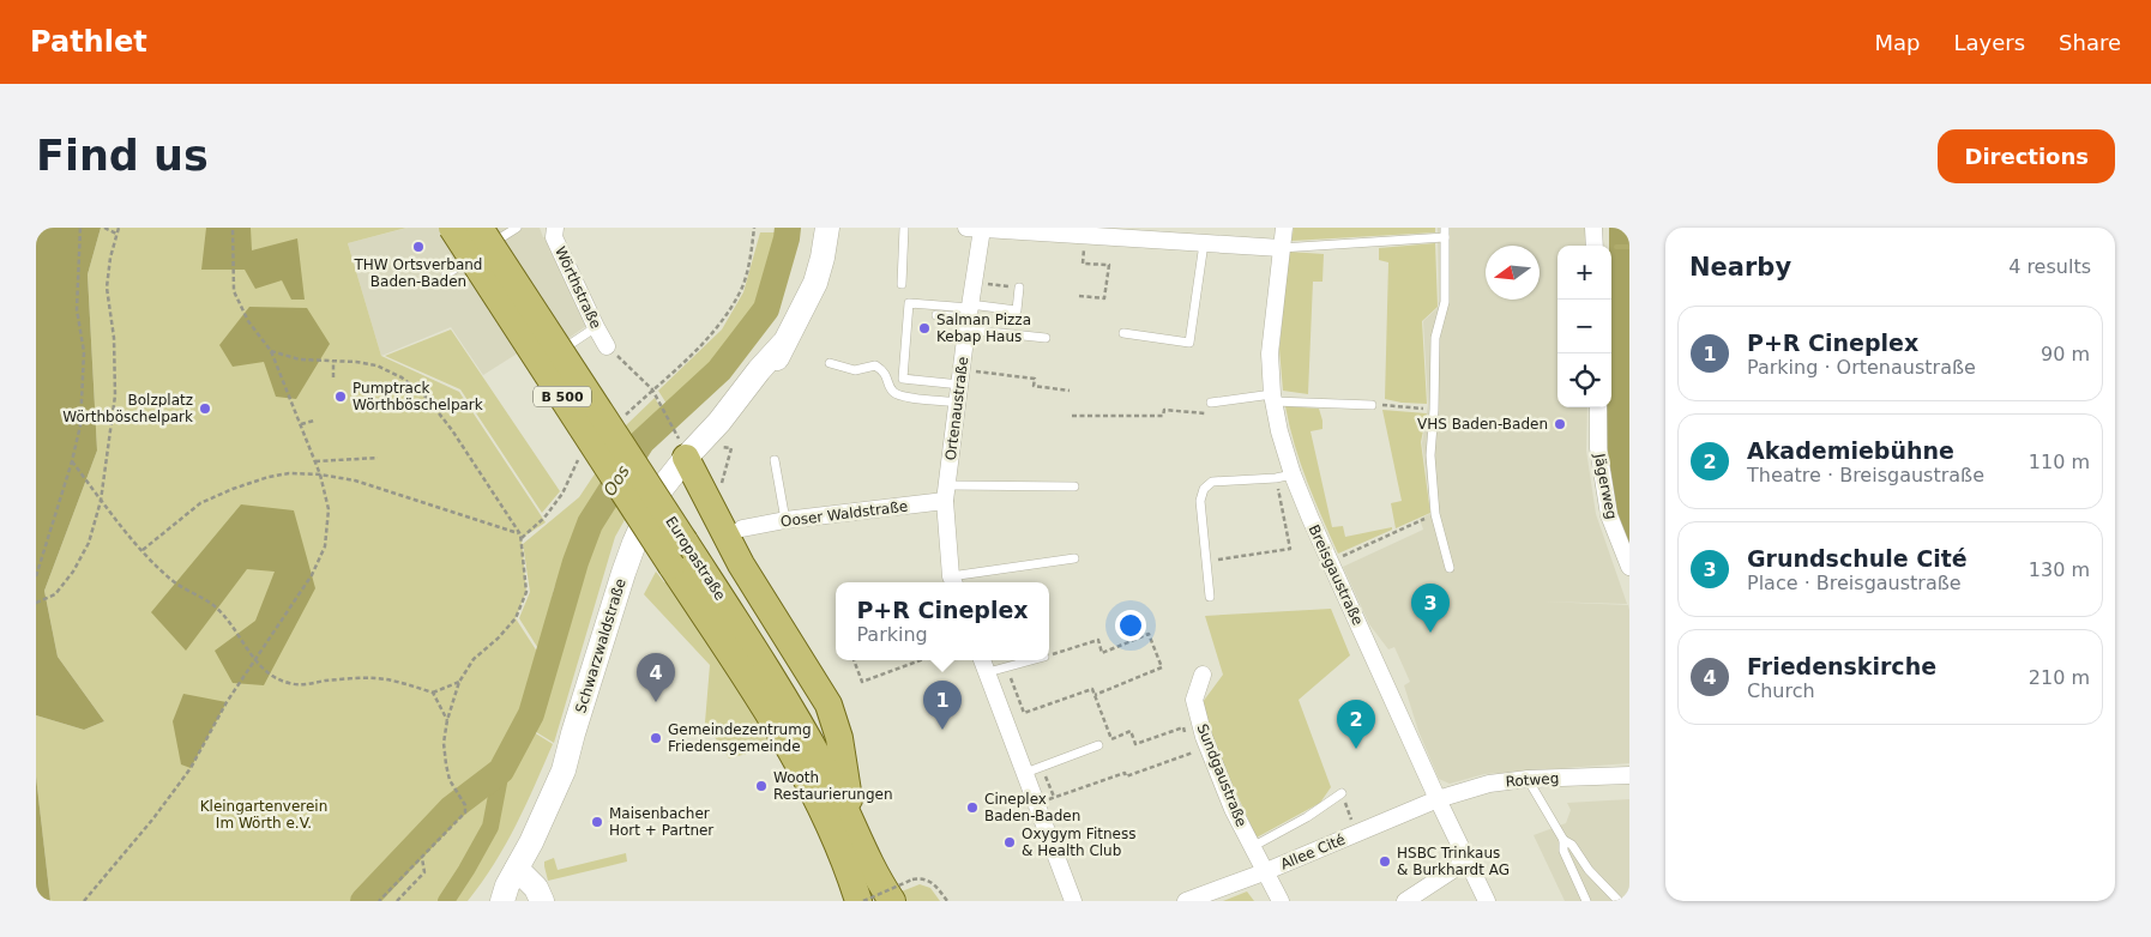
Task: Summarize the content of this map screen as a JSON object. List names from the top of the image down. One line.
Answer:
{"streets":{"main road":["B 500","Europastraße"],"street":["Wörthstraße","Ortenaustraße","Jägerweg","Ooser Waldstraße","Breisgaustraße","Schwarzwaldstraße","Sundgaustraße","Rotweg","Allee Cité"]},"crossings":[["Ortenaustraße","Ooser Waldstraße"],["Breisgaustraße","Rotweg"],["Breisgaustraße","Allee Cité"],["Sundgaustraße","Allee Cité"],["Rotweg","Allee Cité"]],"water":["Oos"],"parks":["Kleingartenverein Im Wörth e.V."],"places":["THW Ortsverband Baden-Baden","Salman Pizza Kebap Haus","Pumptrack Wörthböschelpark","Bolzplatz Wörthböschelpark","VHS Baden-Baden","Gemeindezentrumg Friedensgemeinde","Wooth Restaurierungen","Cineplex Baden-Baden","Maisenbacher Hort + Partner","Oxygym Fitness & Health Club","HSBC Trinkaus & Burkhardt AG"],"north":"left","page":{"header":"Pathlet","nav":["Map","Layers","Share"],"buttons":"Directions","title":"Find us","heading":["Nearby","4 results"],"map_buttons":["+","−"],"list":[{"mark":"1","name":"P+R Cineplex","note":"Parking · Ortenaustraße","value":"90 m"},{"mark":"2","name":"Akademiebühne","note":"Theatre · Breisgaustraße","value":"110 m"},{"mark":"3","name":"Grundschule Cité","note":"Place · Breisgaustraße","value":"130 m"},{"mark":"4","name":"Friedenskirche","note":"Church","value":"210 m"}],"popup":["P+R Cineplex","Parking"],"pins":["3","4","1","2"]}}
